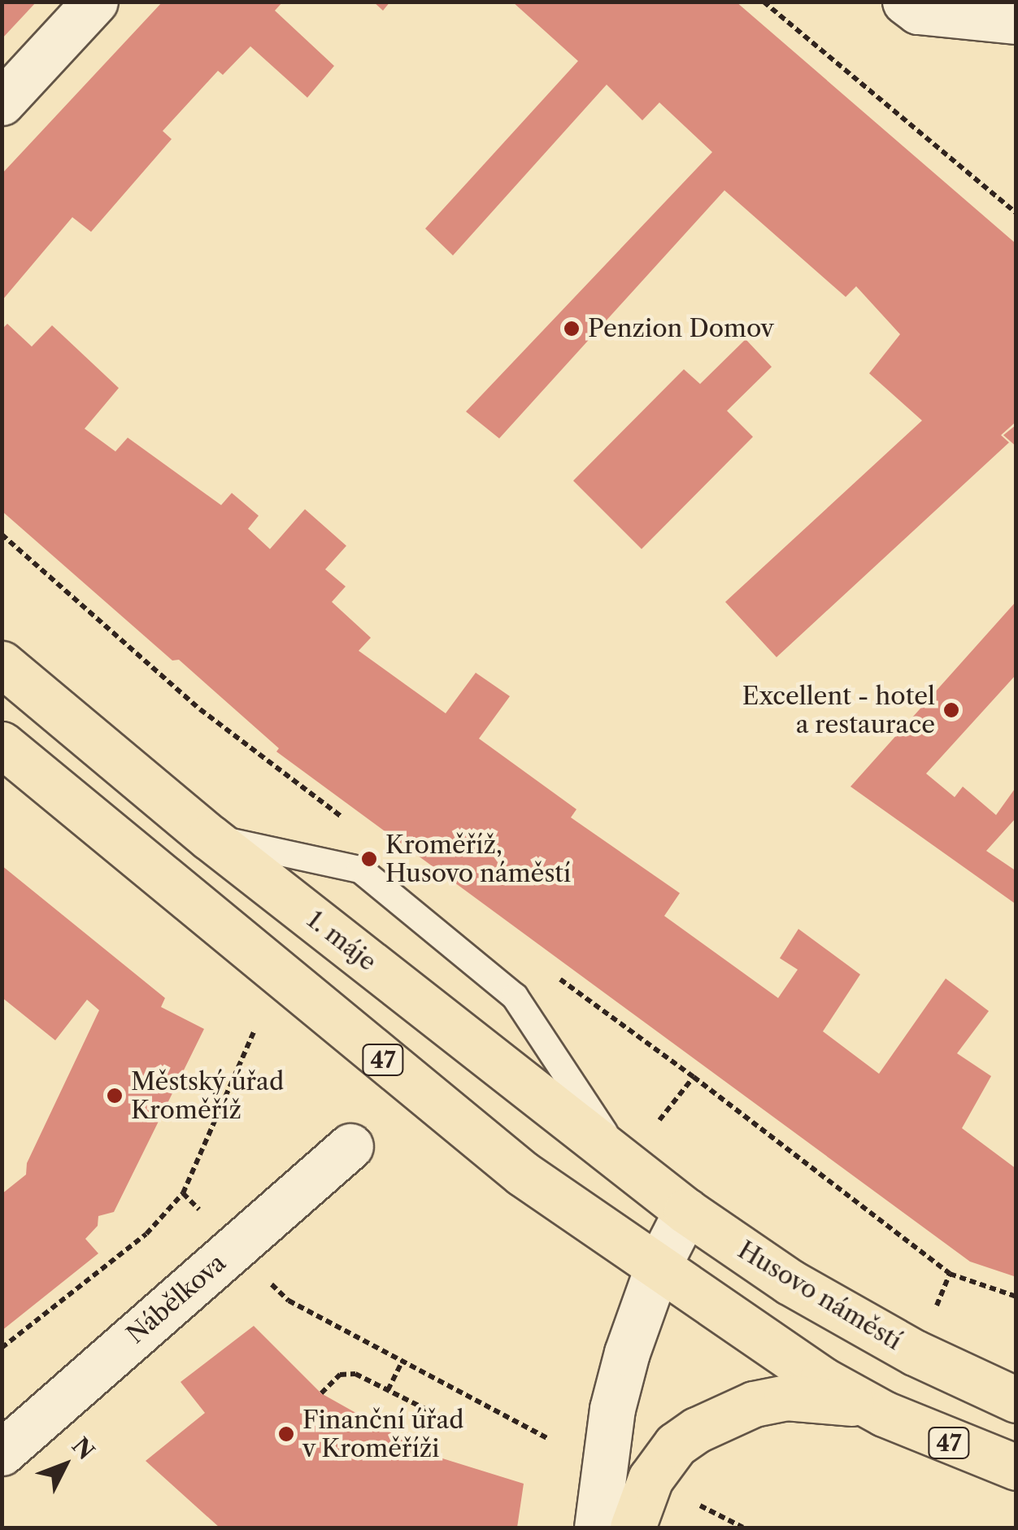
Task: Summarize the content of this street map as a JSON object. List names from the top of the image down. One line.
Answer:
{"streets":{"main road":["1. máje","47","Husovo náměstí"],"street":["Nábělkova"]},"crossings":[["1. máje","Husovo náměstí"]],"places":["Penzion Domov","Excellent - hotel a restaurace","Kroměříž, Husovo náměstí","Městský úřad Kroměříž","Finanční úřad v Kroměříži"],"north":"top right"}
